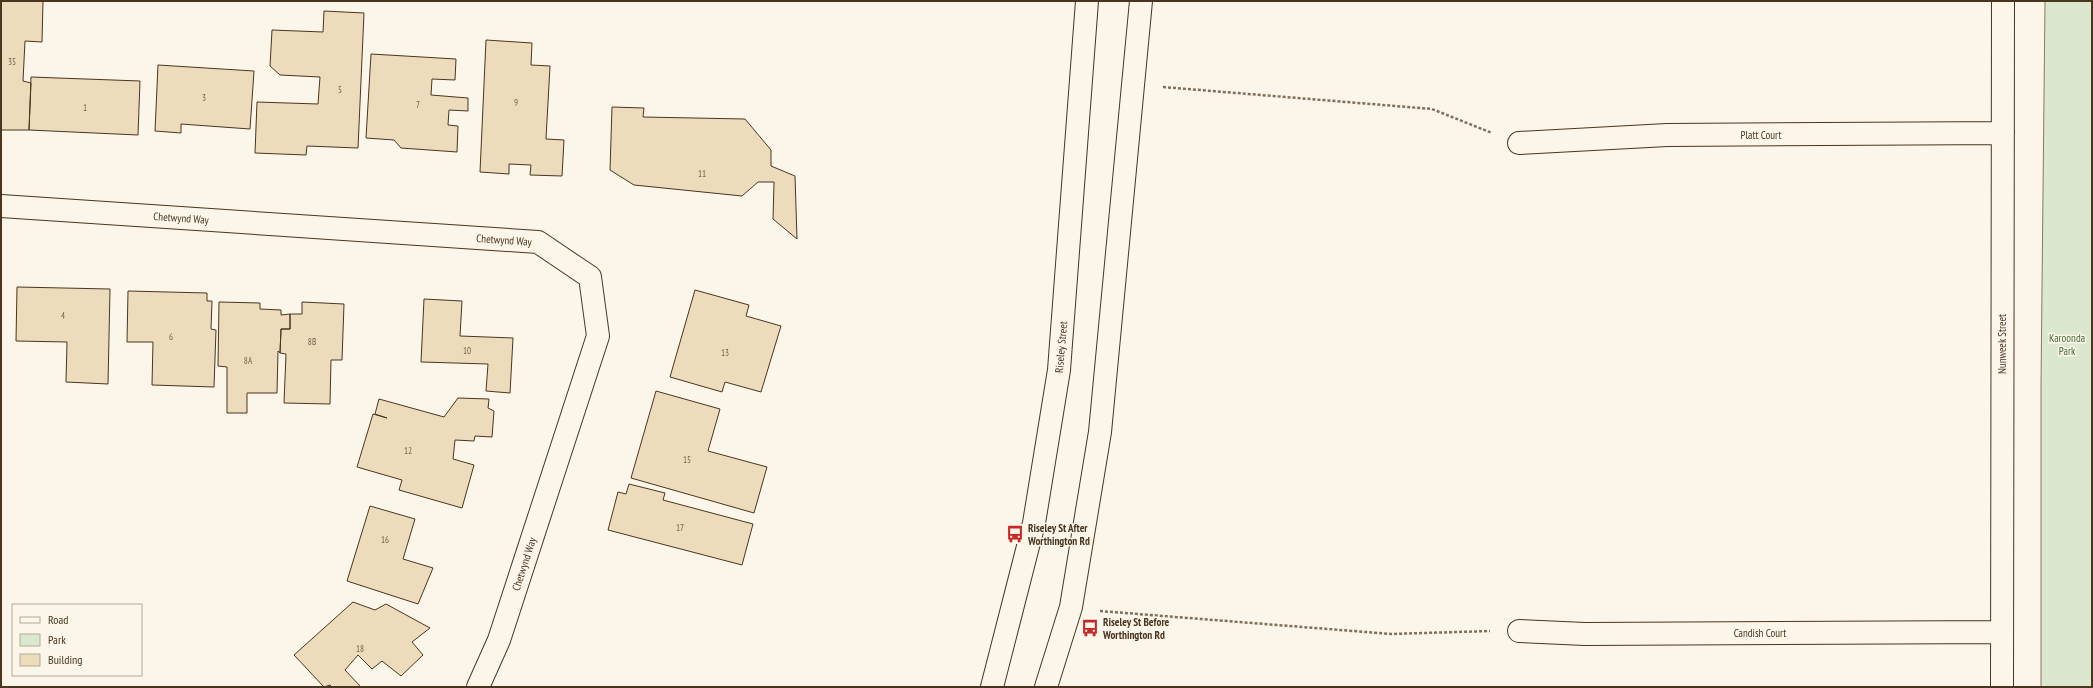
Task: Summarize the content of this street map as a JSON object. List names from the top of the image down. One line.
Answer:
{"streets":{"main road":["Platt Court","Chetwynd Way","Nunweek Street","Riseley Street","Candish Court"]},"crossings":[["Platt Court","Nunweek Street"],["Nunweek Street","Candish Court"]],"parks":["Karoonda Park"],"places":{"bus stop":["Riseley St After Worthington Rd","Riseley St Before Worthington Rd"]},"house_numbers":["35","5","3","9","7","1","11","4","6","8B","10","13","8A","12","15","17","16","18"],"legend":["Road","Park","Building"]}
